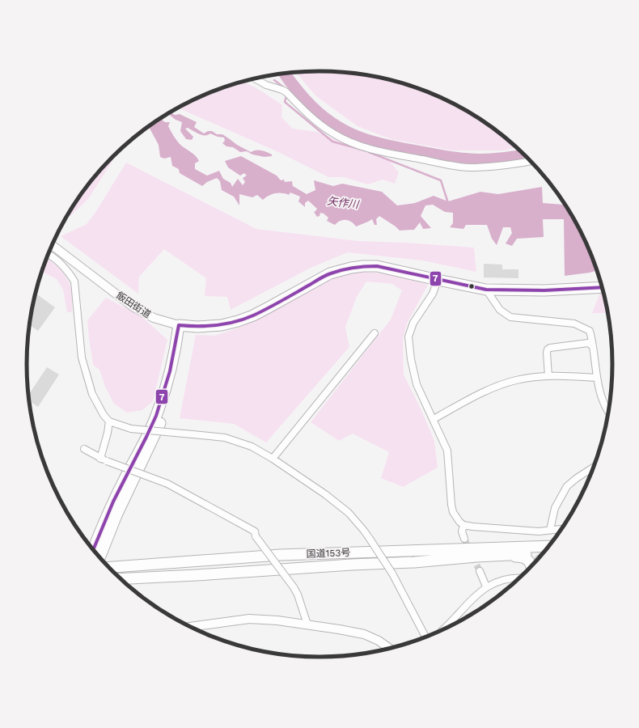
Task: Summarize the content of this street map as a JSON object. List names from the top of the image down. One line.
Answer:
{"streets":{"highway":["飯田街道","国道153号"]},"water":["矢作川"],"lines":["transit line 7"]}
